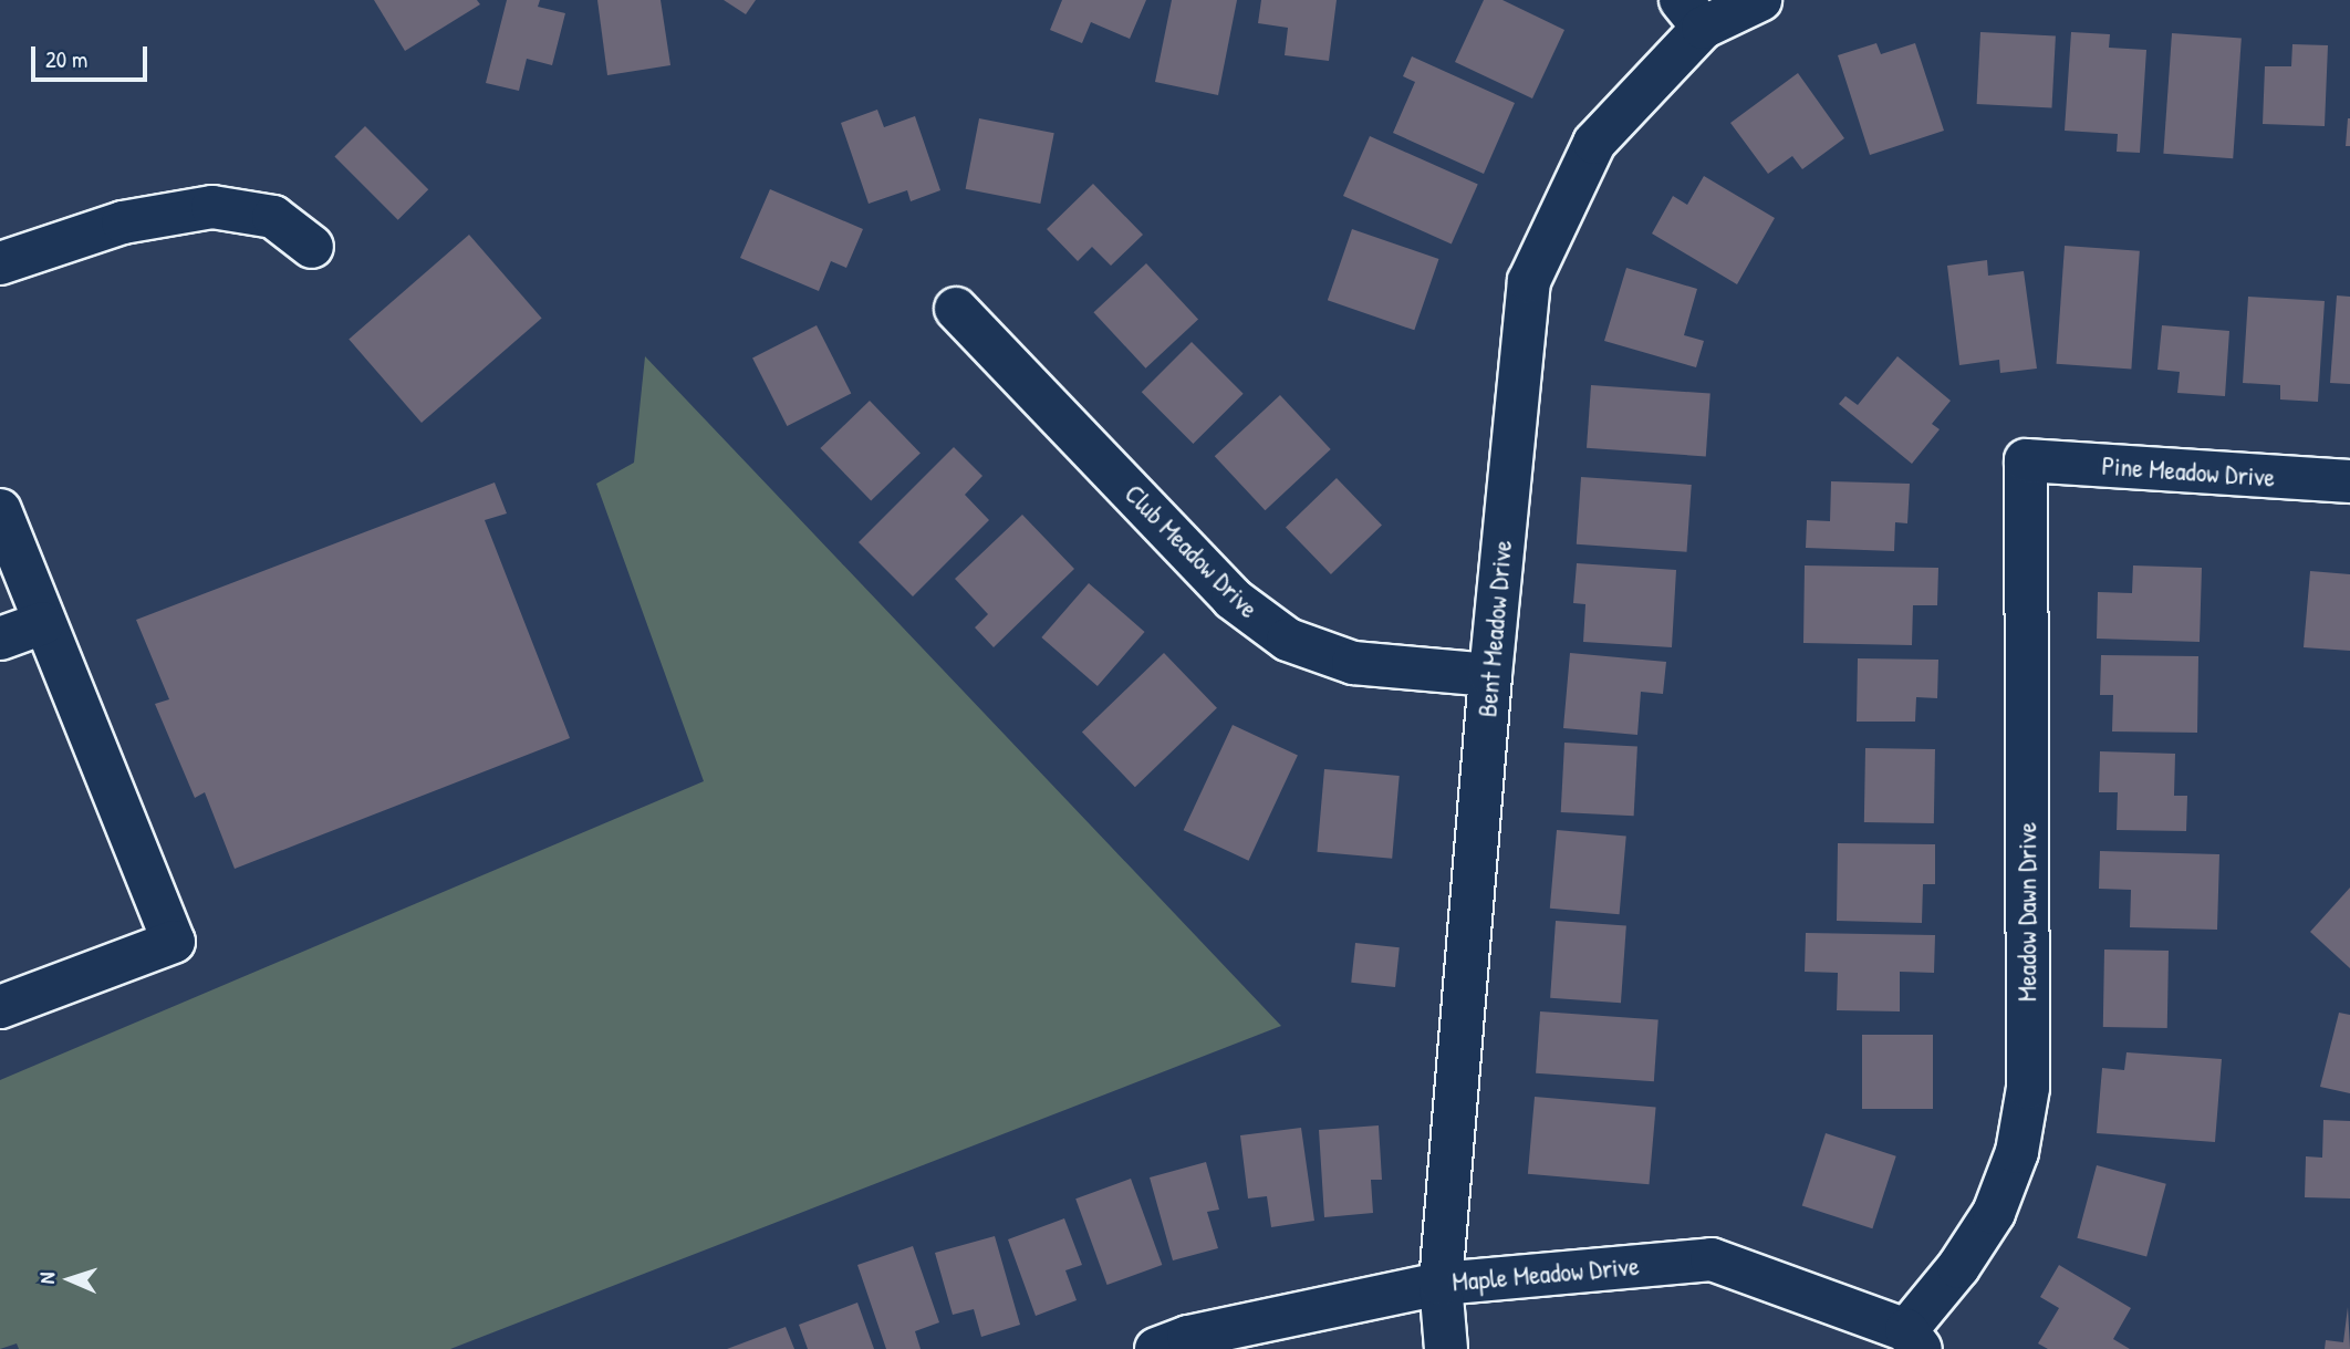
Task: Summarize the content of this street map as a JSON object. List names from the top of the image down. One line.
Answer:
{"streets":{"street":["Pine Meadow Drive","Club Meadow Drive","Bent Meadow Drive","Meadow Dawn Drive","Maple Meadow Drive"]},"crossings":[["Pine Meadow Drive","Meadow Dawn Drive"],["Club Meadow Drive","Bent Meadow Drive"],["Bent Meadow Drive","Maple Meadow Drive"],["Meadow Dawn Drive","Maple Meadow Drive"]],"scale_bar":"20 m","north":"left"}
